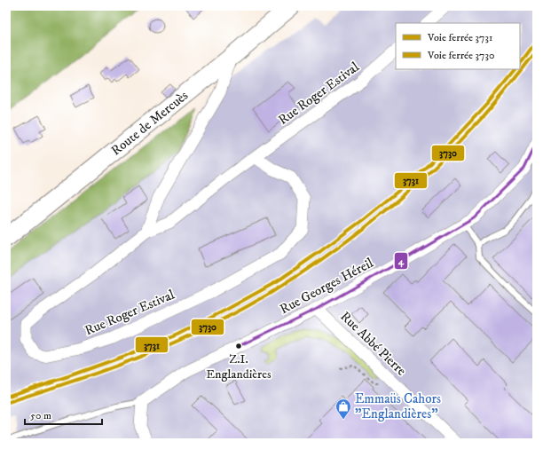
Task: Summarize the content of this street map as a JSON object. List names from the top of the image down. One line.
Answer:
{"streets":{"main road":["Route de Mercuès"],"street":["Rue Roger Estival","Rue Georges Héreil","Rue Abbé Pierre"]},"crossings":[["Rue Georges Héreil","Rue Abbé Pierre"]],"places":{"other":["Z.I. Englandières"],"shop":["Emmaüs Cahors \"Englandières\""]},"lines":["rail line 3731","rail line 3730","transit line 4"],"legend":["Voie ferrée 3731","Voie ferrée 3730"],"scale_bar":"50 m"}
